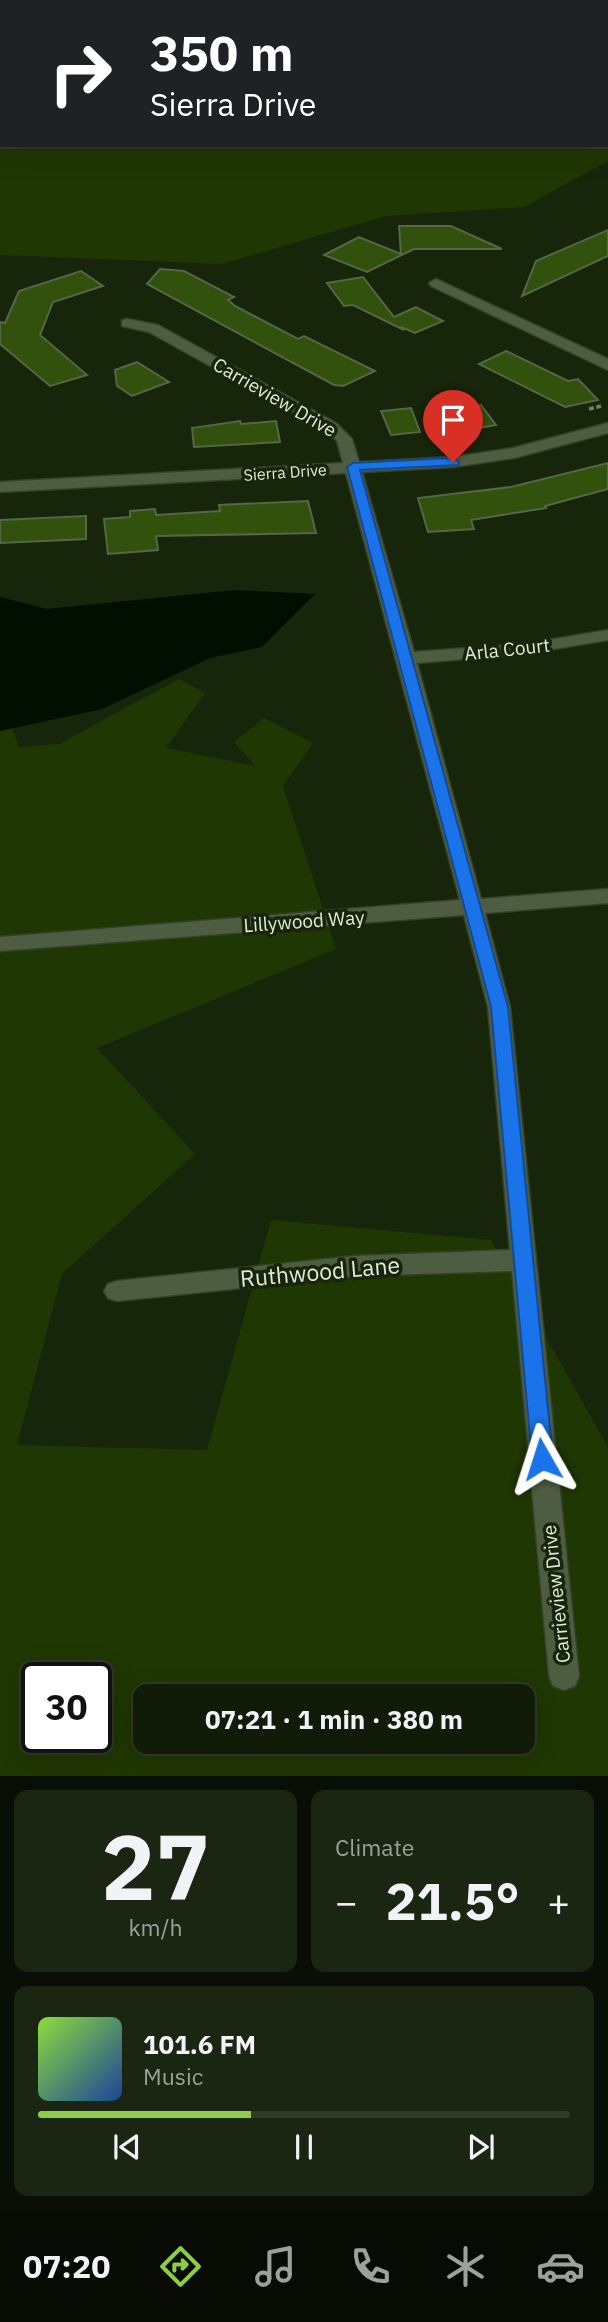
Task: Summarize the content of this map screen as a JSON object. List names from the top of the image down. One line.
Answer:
{"streets":{"street":["Carrieview Drive","Sierra Drive","Arla Court","Lillywood Way","Ruthwood Lane"]},"crossings":[["Carrieview Drive","Sierra Drive"],["Carrieview Drive","Arla Court"],["Carrieview Drive","Lillywood Way"],["Carrieview Drive","Ruthwood Lane"]],"page":{"turn":["350 m","Sierra Drive"],"limit":"30","trip":"07:21 · 1 min · 380 m","tile":[["27","km/h"],"Climate"],"heat":["−","21.5°","+"],"song":["101.6 FM","Music"],"tabs":"07:20"}}
